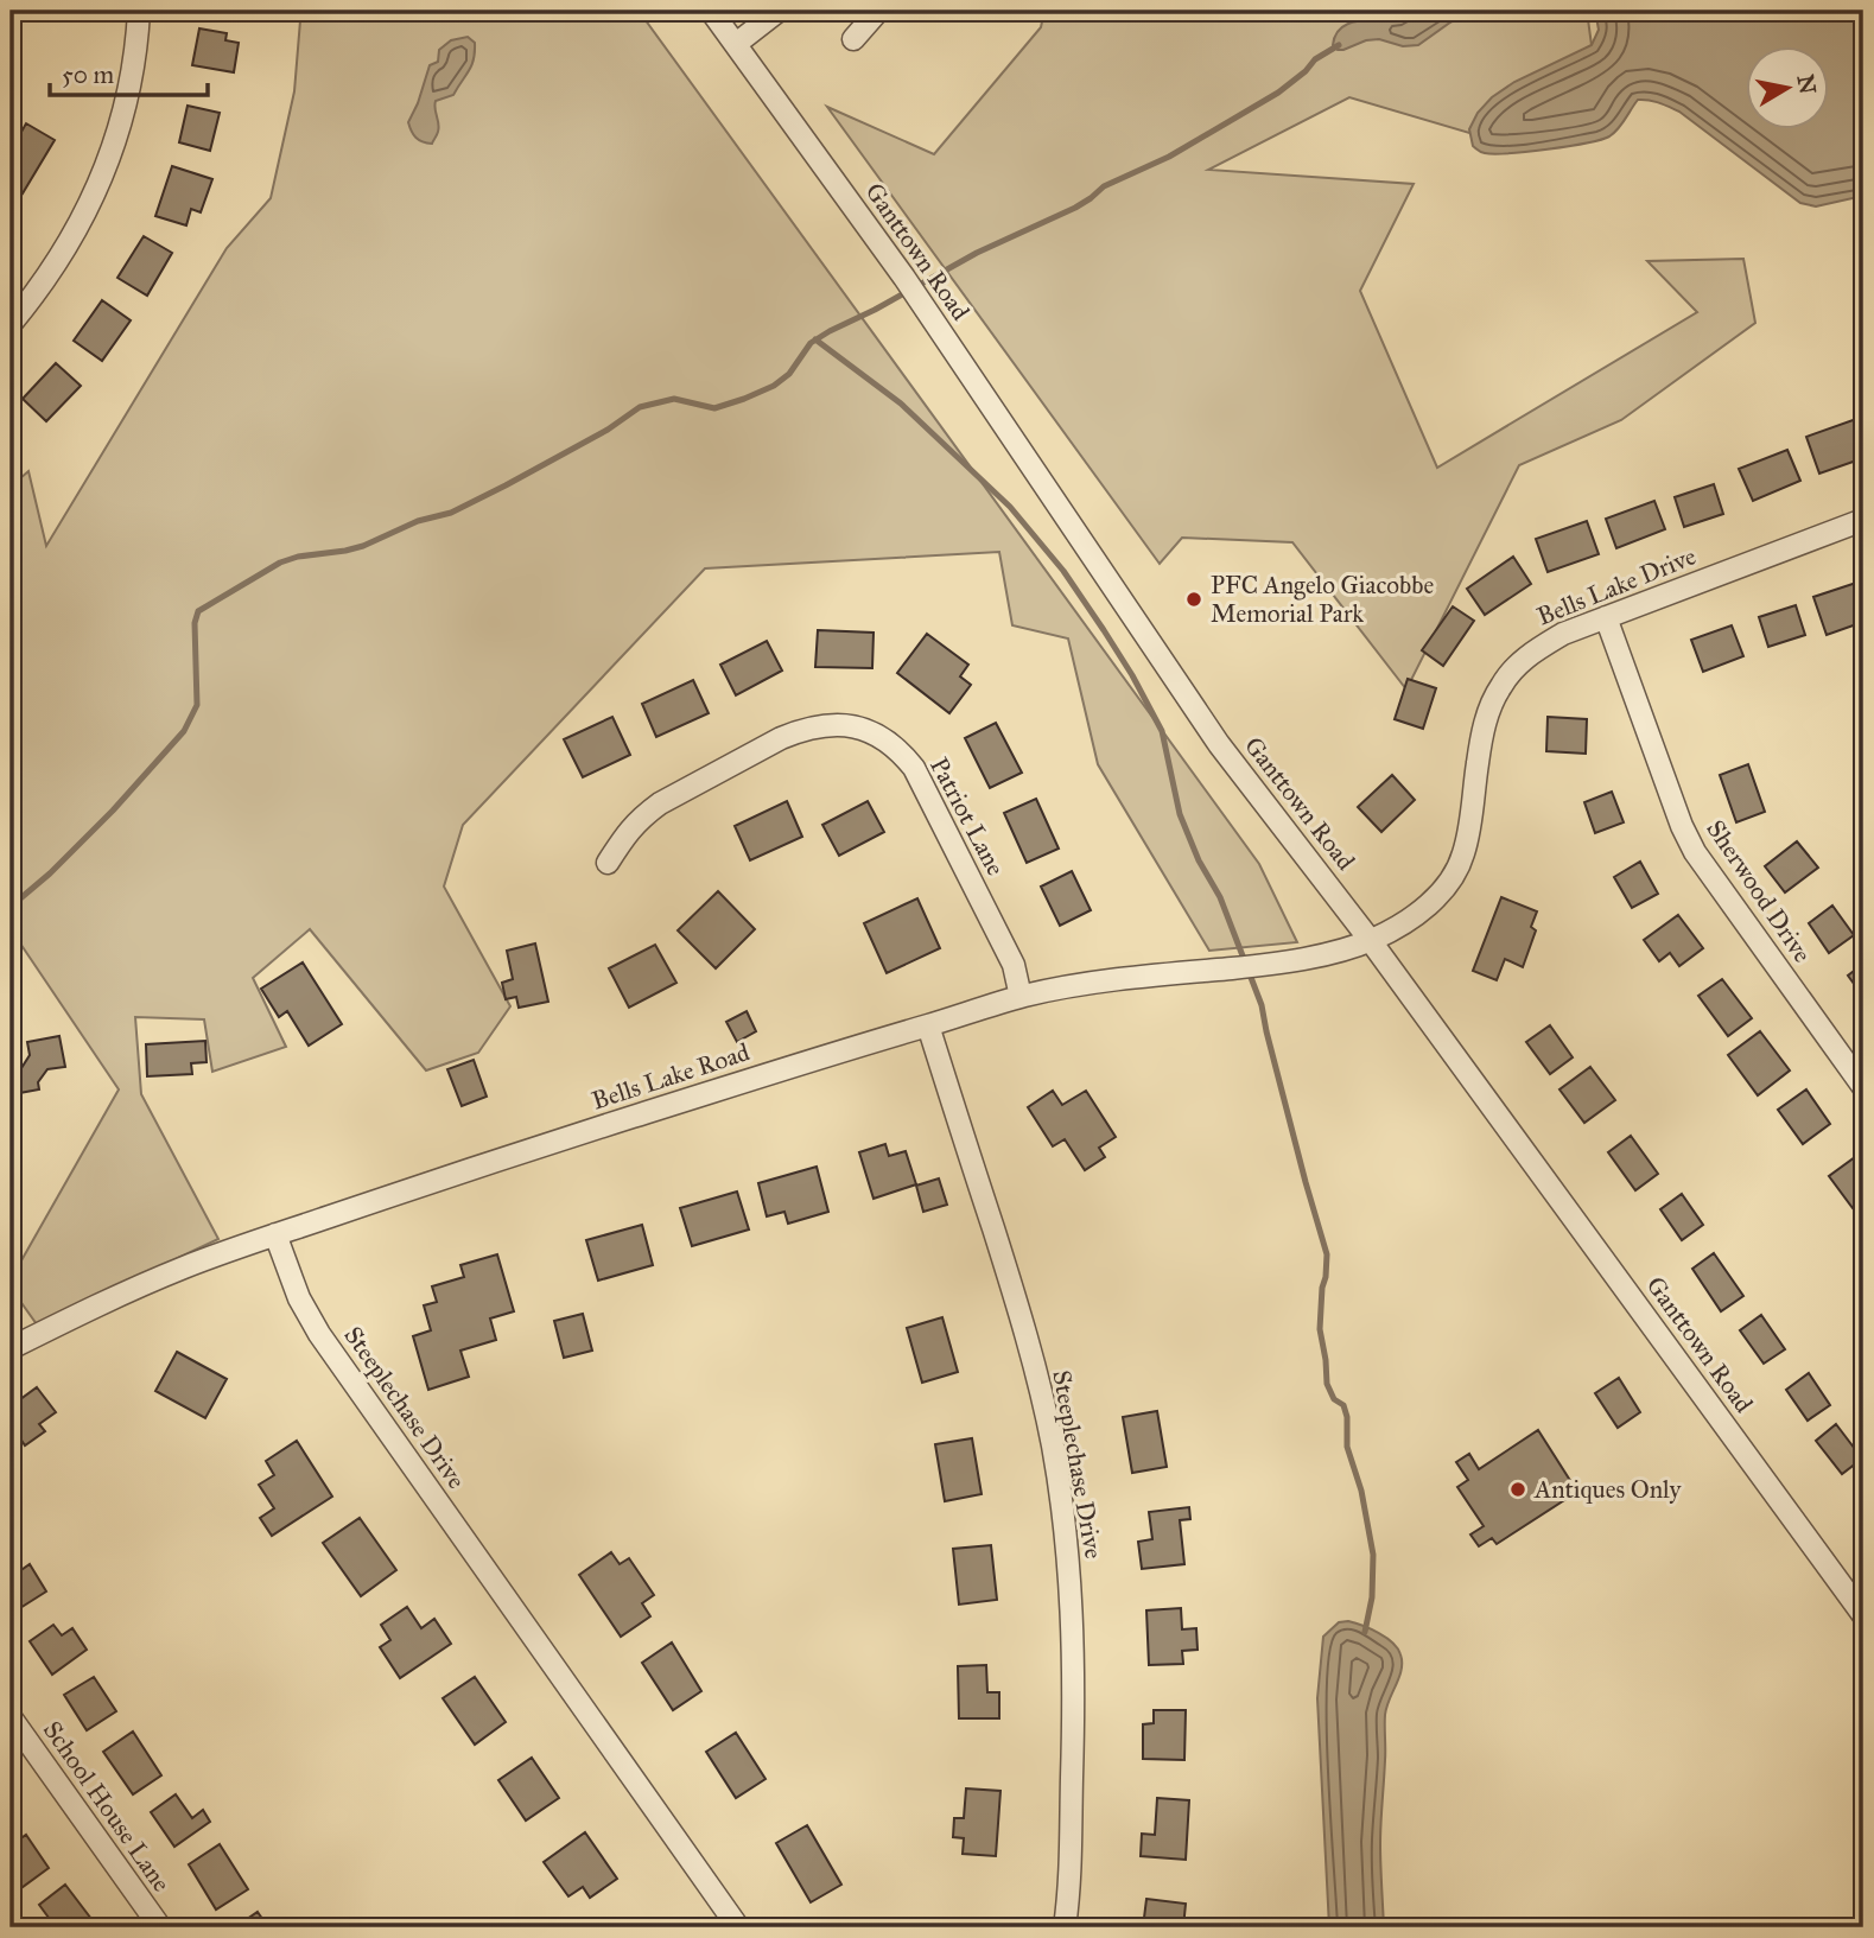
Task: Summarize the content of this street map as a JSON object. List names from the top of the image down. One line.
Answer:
{"streets":{"street":["Ganttown Road","Bells Lake Drive","Patriot Lane","Sherwood Drive","Bells Lake Road","Steeplechase Drive","School House Lane"]},"crossings":[["Ganttown Road","Bells Lake Drive"],["Ganttown Road","Bells Lake Road"],["Bells Lake Drive","Sherwood Drive"],["Bells Lake Drive","Bells Lake Road"],["Patriot Lane","Bells Lake Road"],["Bells Lake Road","Steeplechase Drive"]],"places":["PFC Angelo Giacobbe Memorial Park","Antiques Only"],"scale_bar":"50 m","north":"right"}
